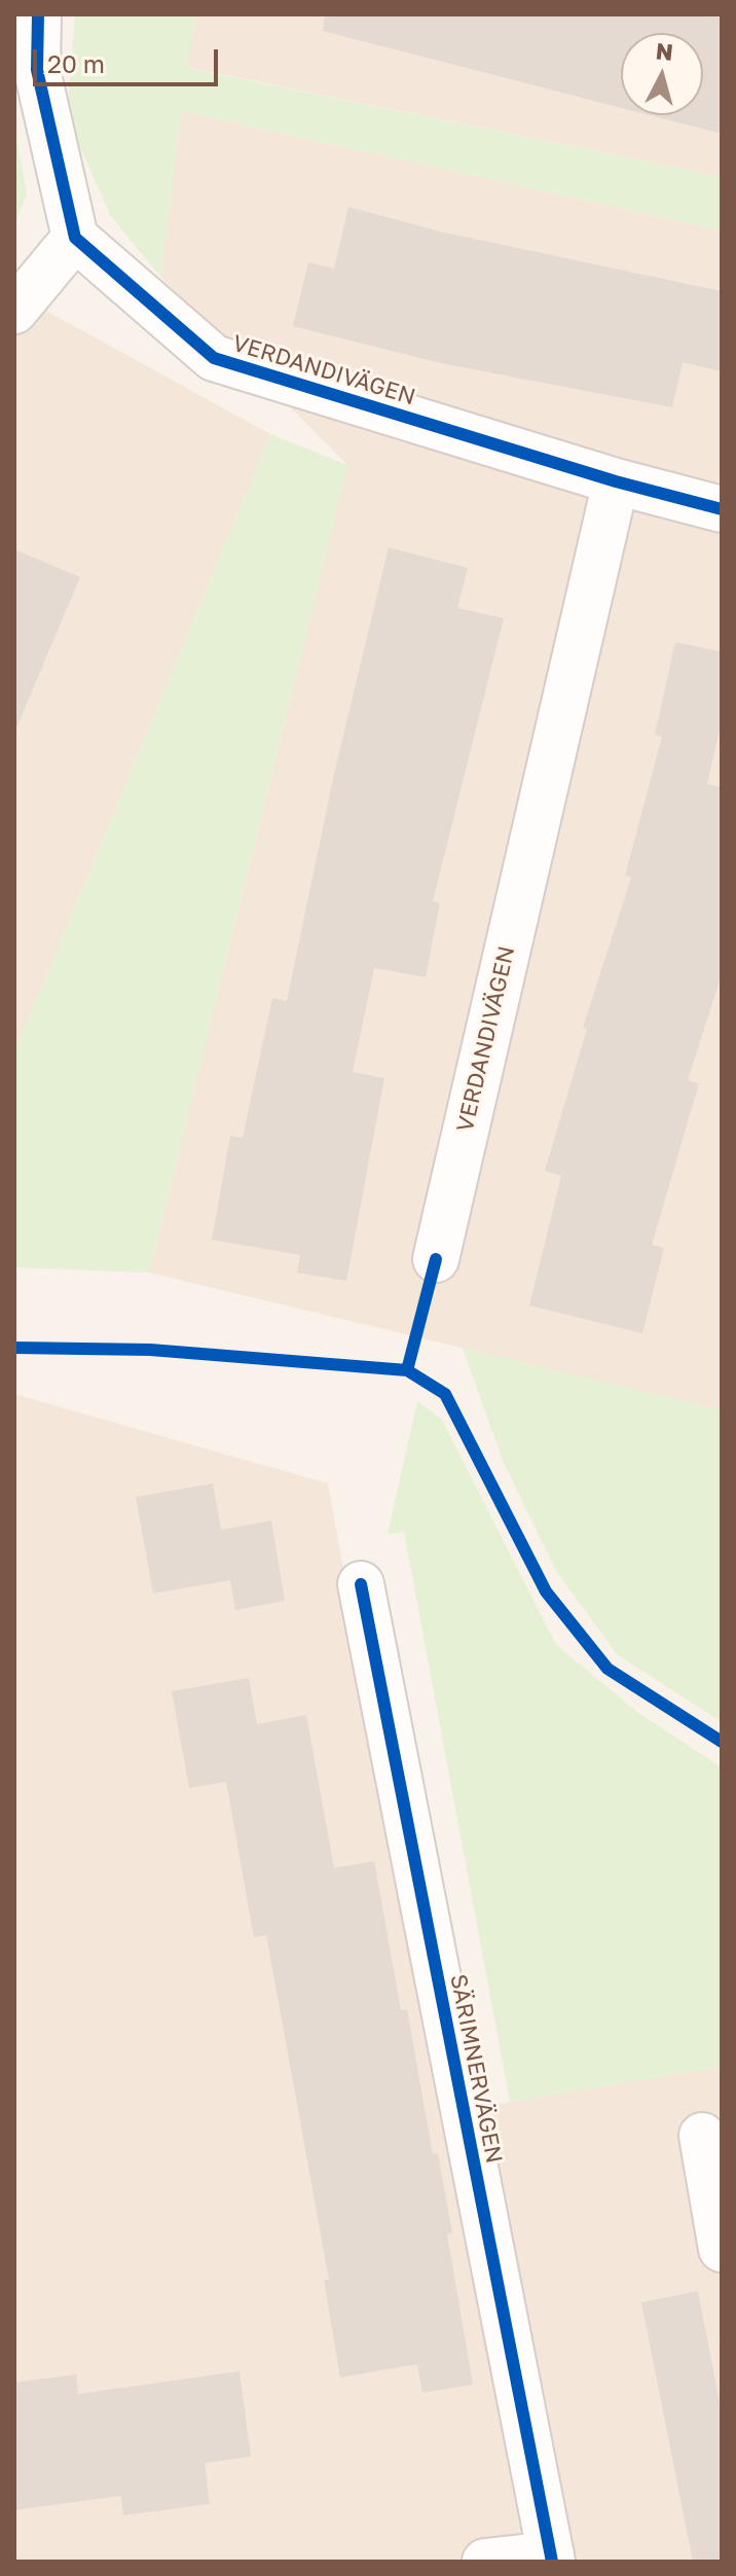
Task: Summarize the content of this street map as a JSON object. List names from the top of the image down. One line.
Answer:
{"streets":{"street":["VERDANDIVÄGEN","SÄRIMNERVÄGEN"]},"scale_bar":"20 m","north":"top"}
